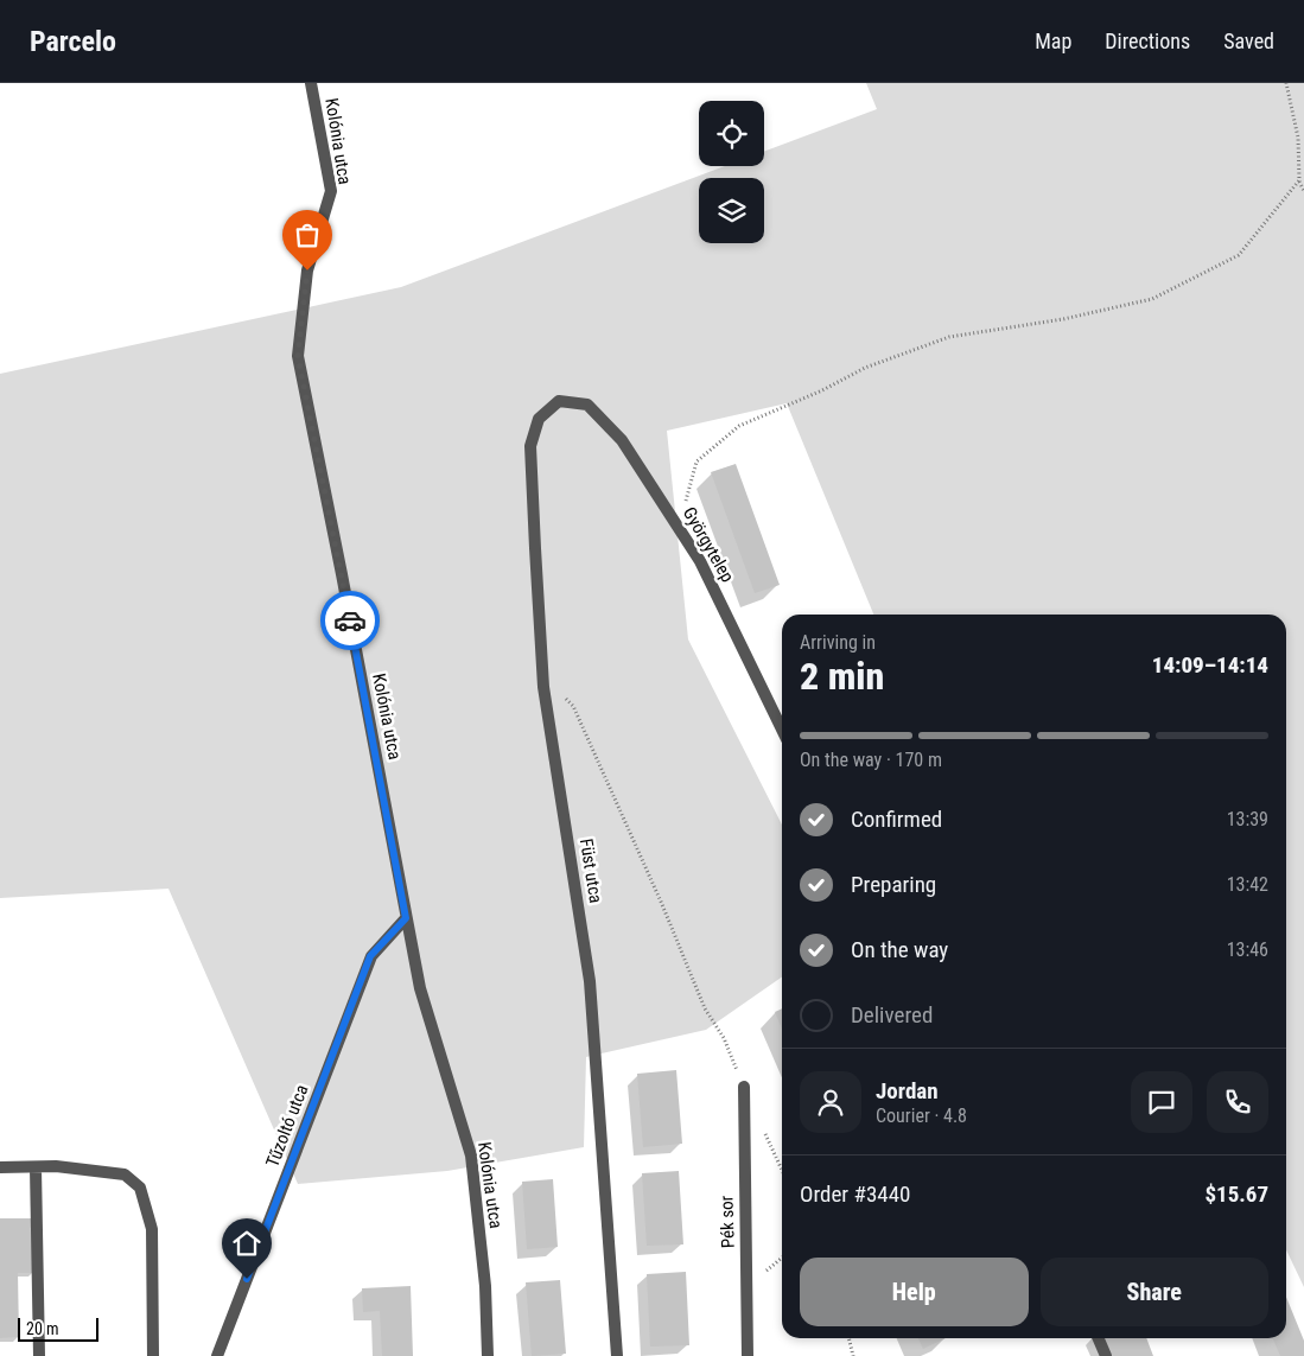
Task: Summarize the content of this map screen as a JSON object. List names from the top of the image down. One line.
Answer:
{"streets":{"street":["Kolónia utca","Györgytelep","Füst utca","Tűzoltó utca","Pék sor"]},"crossings":[["Kolónia utca","Tűzoltó utca"],["Györgytelep","Füst utca"]],"scale_bar":"20 m","page":{"header":"Parcelo","nav":["Map","Directions","Saved"],"heading":["2 min","Arriving in","14:09–14:14"],"panel":["Jordan","Courier · 4.8","Order #3440","$15.67"],"bar":"On the way · 170 m","list":[["Confirmed","13:39"],["Preparing","13:42"],["On the way","13:46"],"Delivered"],"buttons":["Help","Share"],"scale":"20 m"}}
